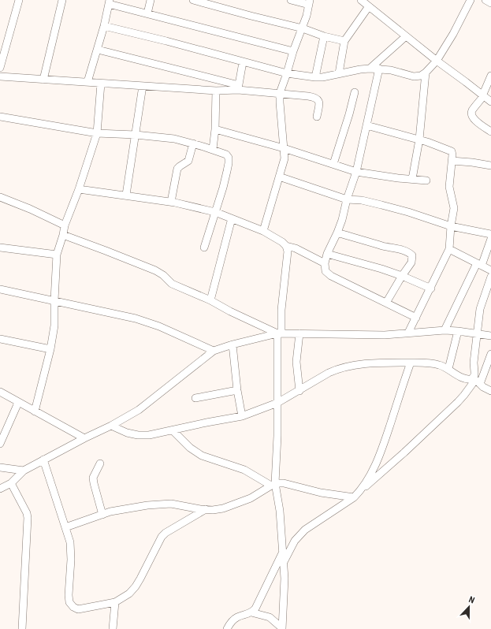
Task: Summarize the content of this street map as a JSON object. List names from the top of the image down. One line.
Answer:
{"north":"top"}
